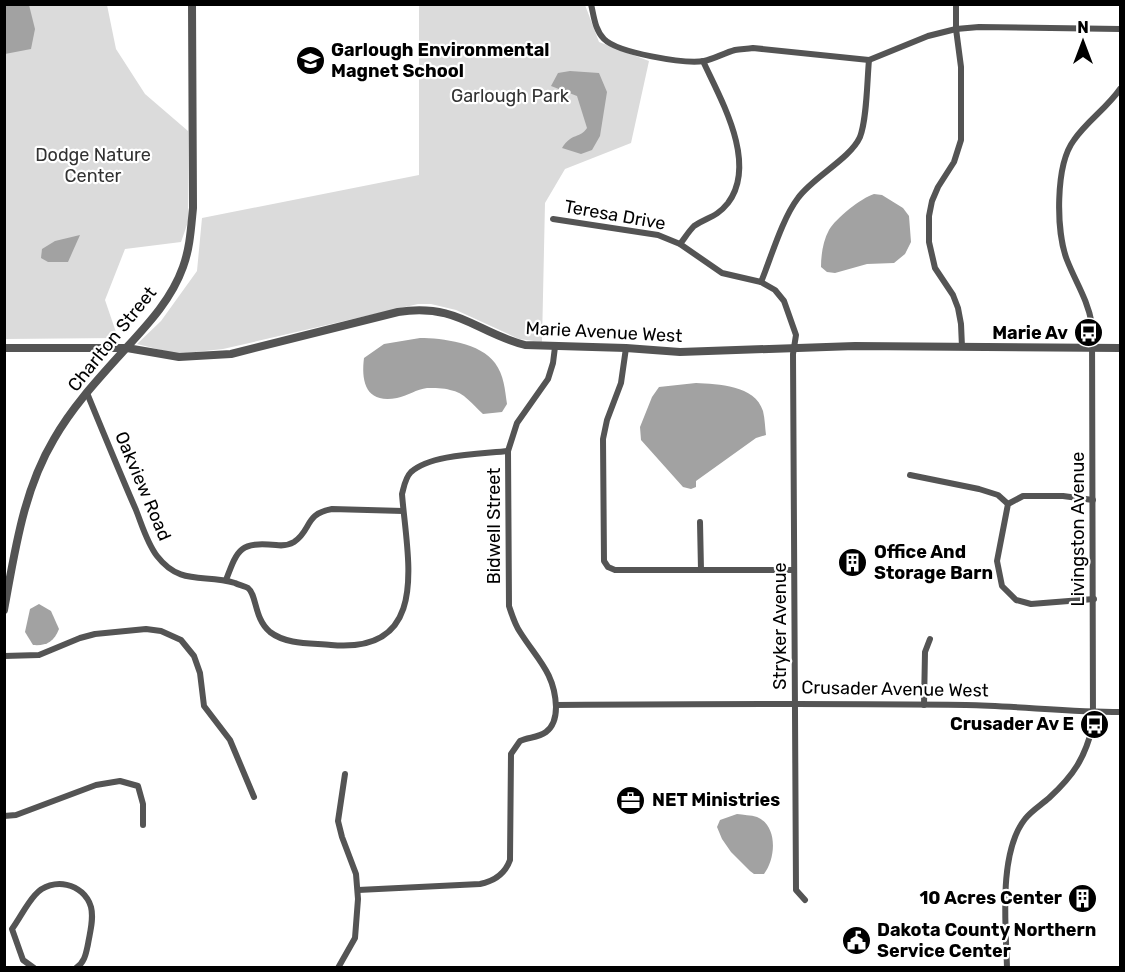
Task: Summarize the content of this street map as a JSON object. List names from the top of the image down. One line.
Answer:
{"streets":{"street":["Teresa Drive","Marie Avenue West","Charlton Street","Oakview Road","Bidwell Street","Livingston Avenue","Stryker Avenue","Crusader Avenue West"]},"crossings":[["Teresa Drive","Marie Avenue West"],["Teresa Drive","Stryker Avenue"],["Marie Avenue West","Charlton Street"],["Marie Avenue West","Bidwell Street"],["Marie Avenue West","Livingston Avenue"],["Marie Avenue West","Stryker Avenue"],["Charlton Street","Oakview Road"],["Oakview Road","Bidwell Street"],["Bidwell Street","Crusader Avenue West"],["Livingston Avenue","Crusader Avenue West"],["Stryker Avenue","Crusader Avenue West"]],"parks":["Garlough Park","Dodge Nature Center"],"places":{"school or university":["Garlough Environmental Magnet School"],"bus stop":["Marie Av","Crusader Av E"],"building":["Office And Storage Barn","10 Acres Center"],"office":["NET Ministries"],"public building":["Dakota County Northern Service Center"]},"north":"top"}
